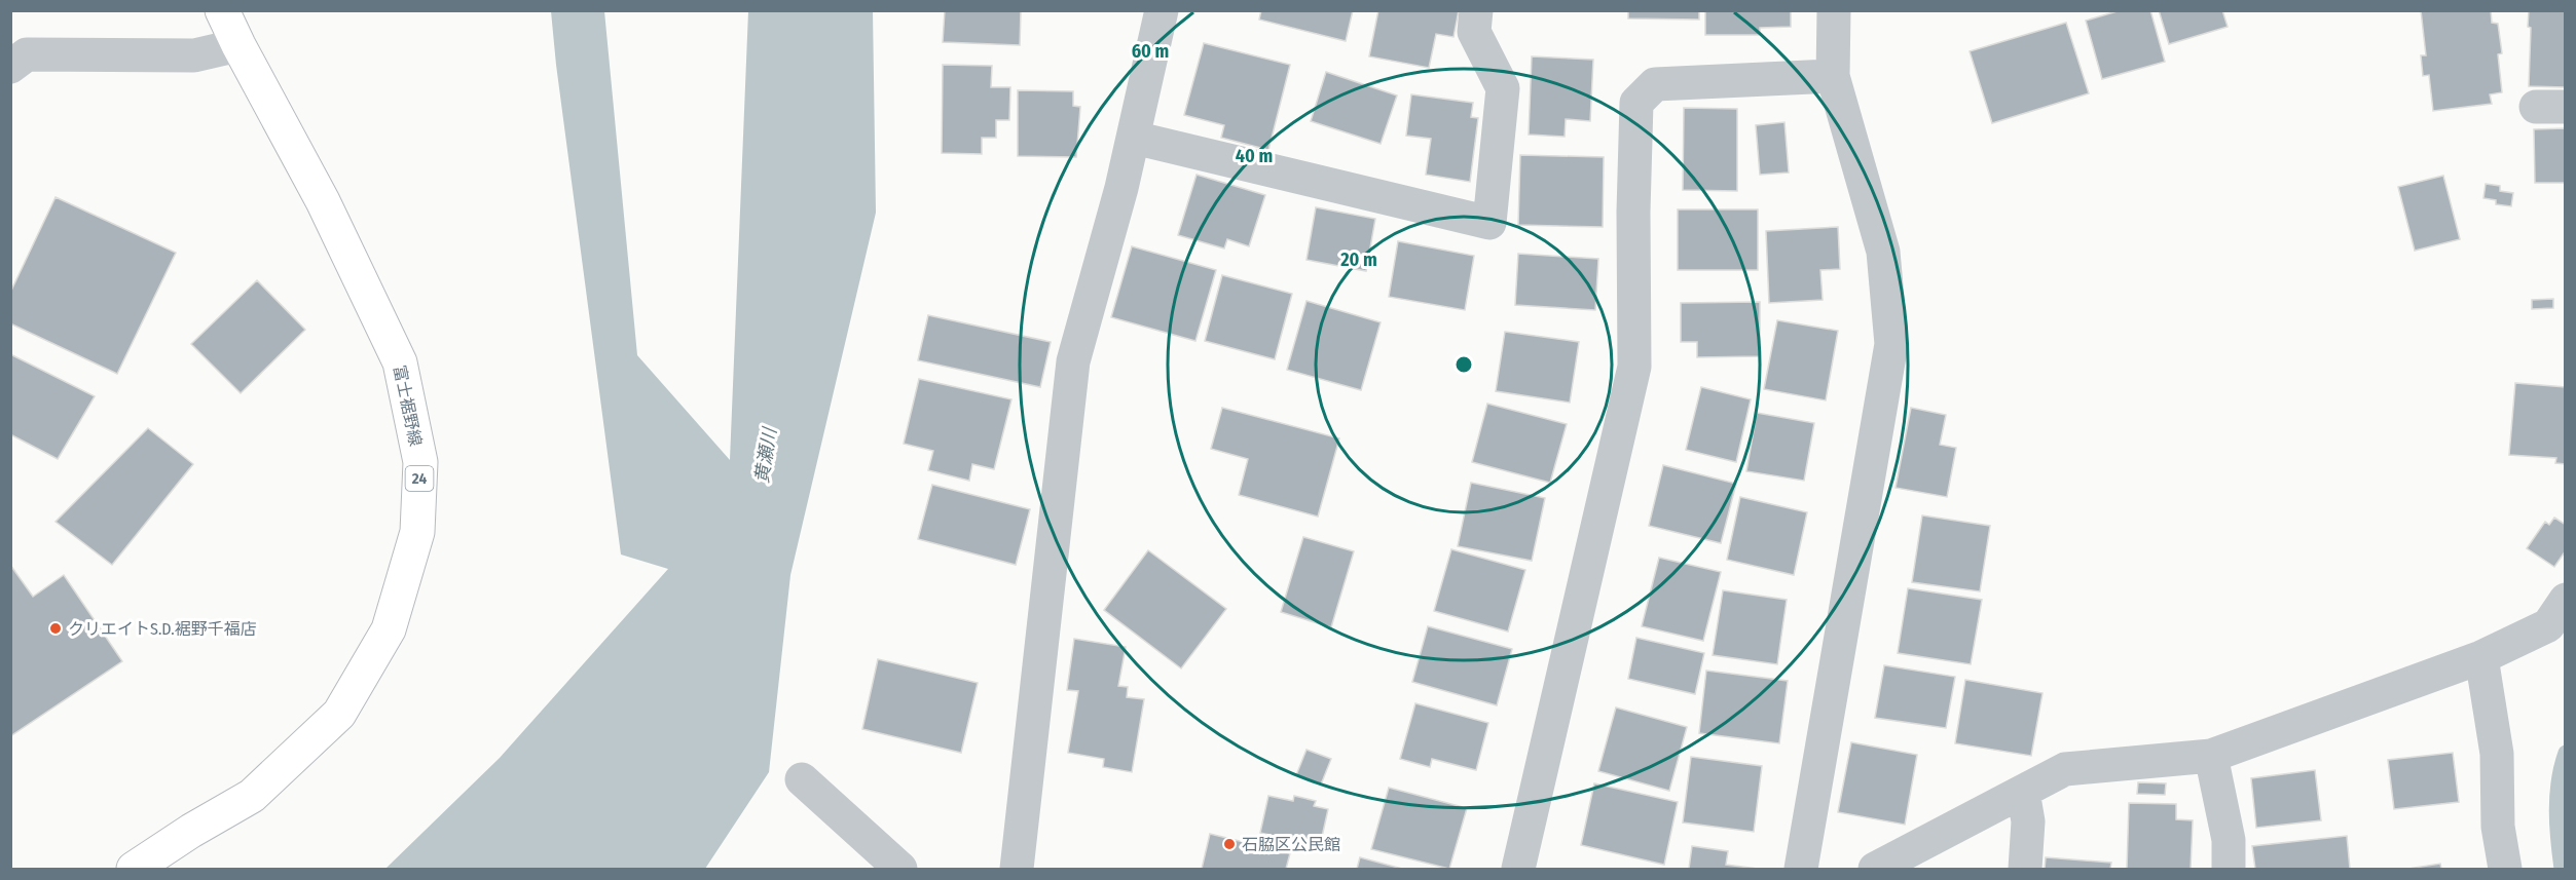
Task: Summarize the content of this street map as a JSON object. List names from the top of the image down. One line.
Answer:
{"streets":{"main road":["富士裾野線","24"]},"water":["黄瀬川"],"places":["クリエイトS.D.裾野千福店","石脇区公民館"],"rings":["60 m","40 m","20 m"]}
